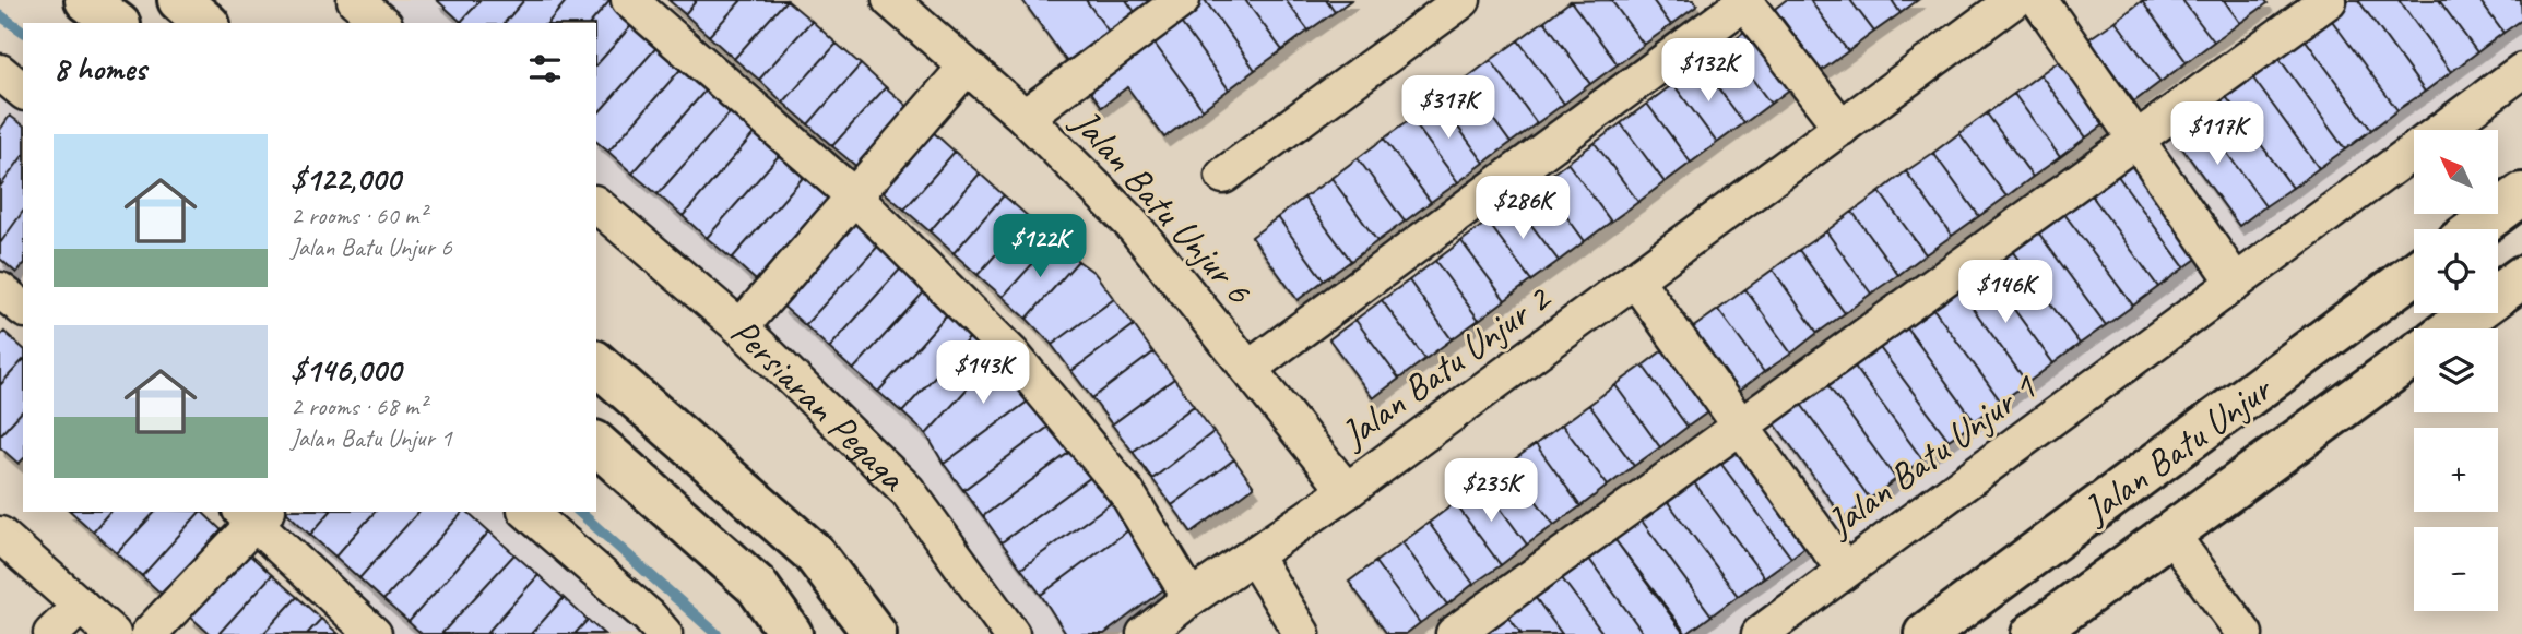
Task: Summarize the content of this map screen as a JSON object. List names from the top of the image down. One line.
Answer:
{"streets":{"main road":["Jalan Batu Unjur"],"street":["Jalan Batu Unjur 6","Jalan Batu Unjur 2","Persiaran Pegaga","Jalan Batu Unjur 1"]},"crossings":[["Jalan Batu Unjur 6","Jalan Batu Unjur 2"]],"north":"top left","page":{"heading":"8 homes","price":["$132K","$317K","$117K","$286K","$122K","$146K","$143K","$235K"],"list":[{"name":"$122,000","note":"2 rooms · 60 m² · Jalan Batu Unjur 6"},{"name":"$146,000","note":"2 rooms · 68 m² · Jalan Batu Unjur 1"}],"map_buttons":["+","−"]}}
